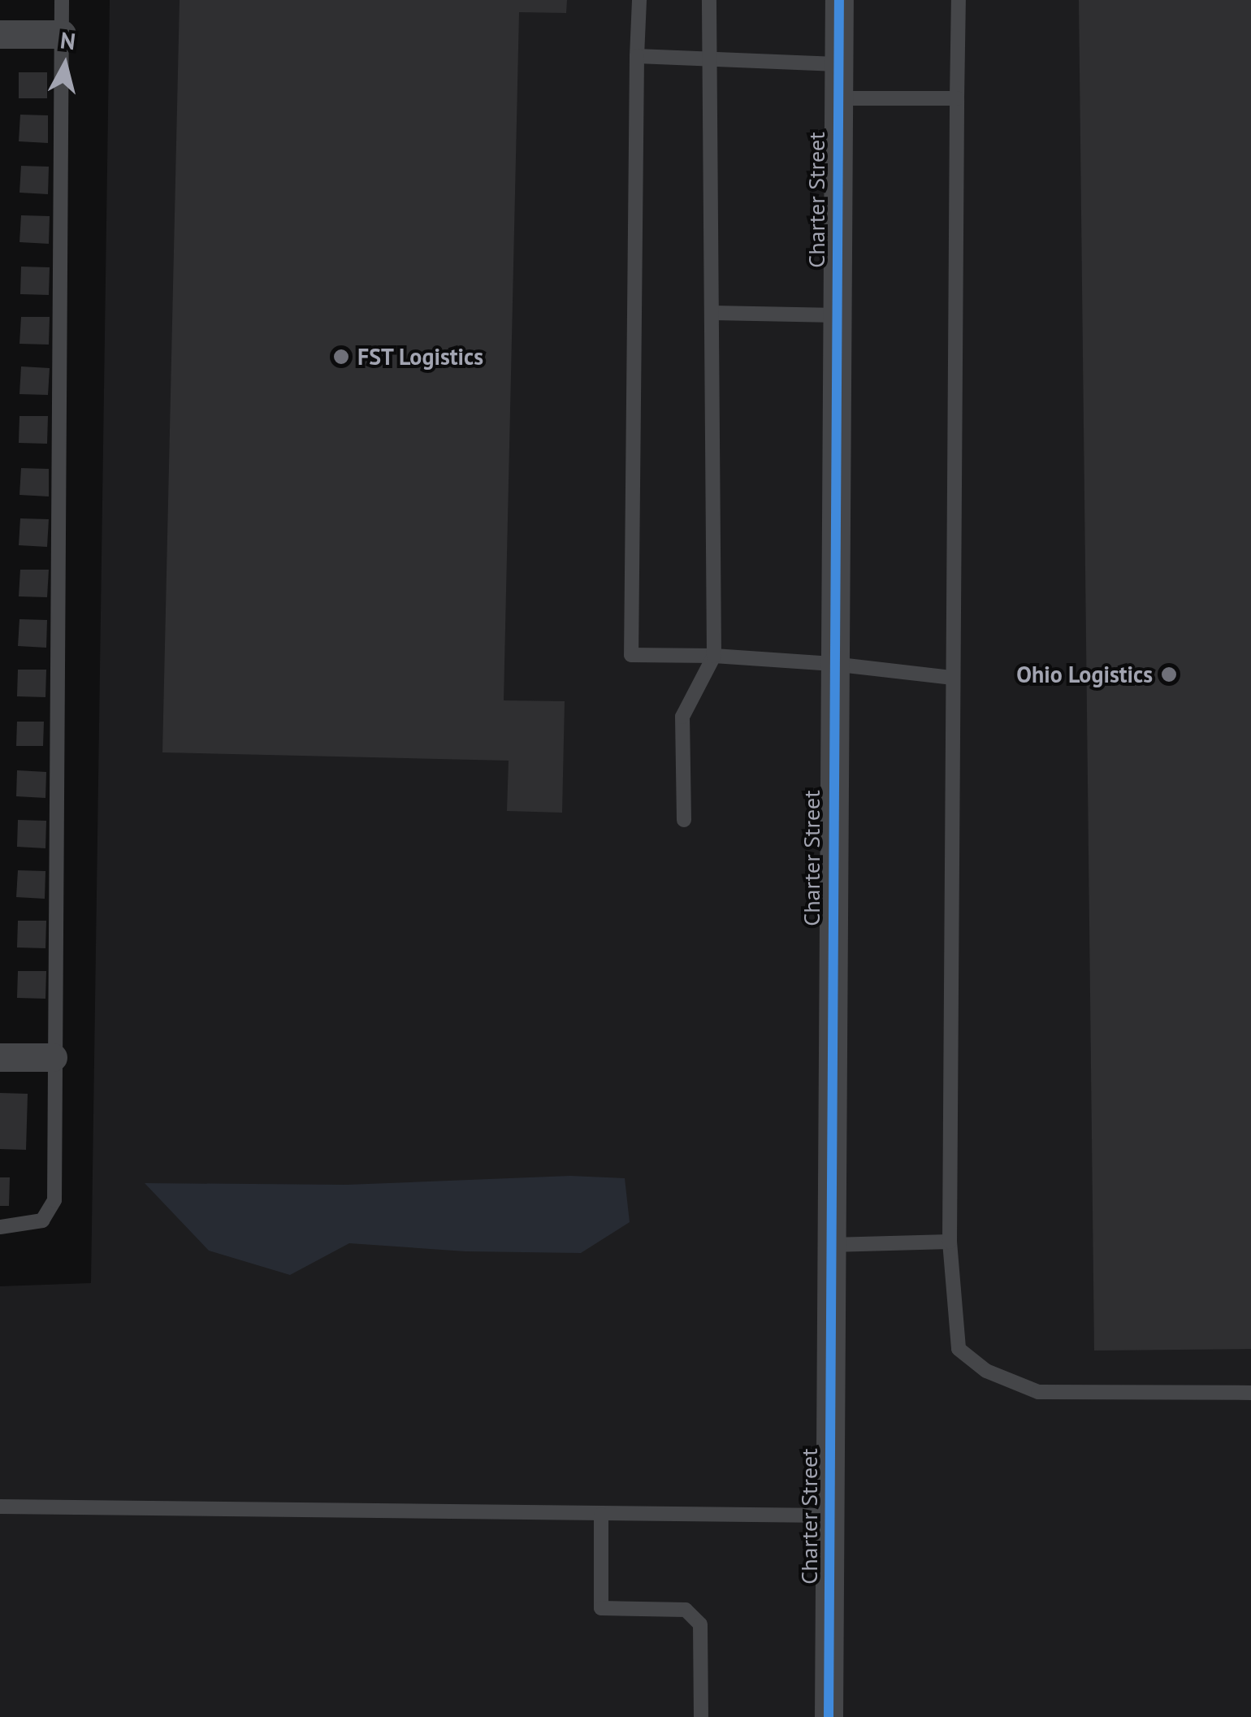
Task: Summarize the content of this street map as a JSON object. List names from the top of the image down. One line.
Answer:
{"streets":{"street":["Charter Street"]},"places":["FST Logistics","Ohio Logistics"],"north":"top"}
